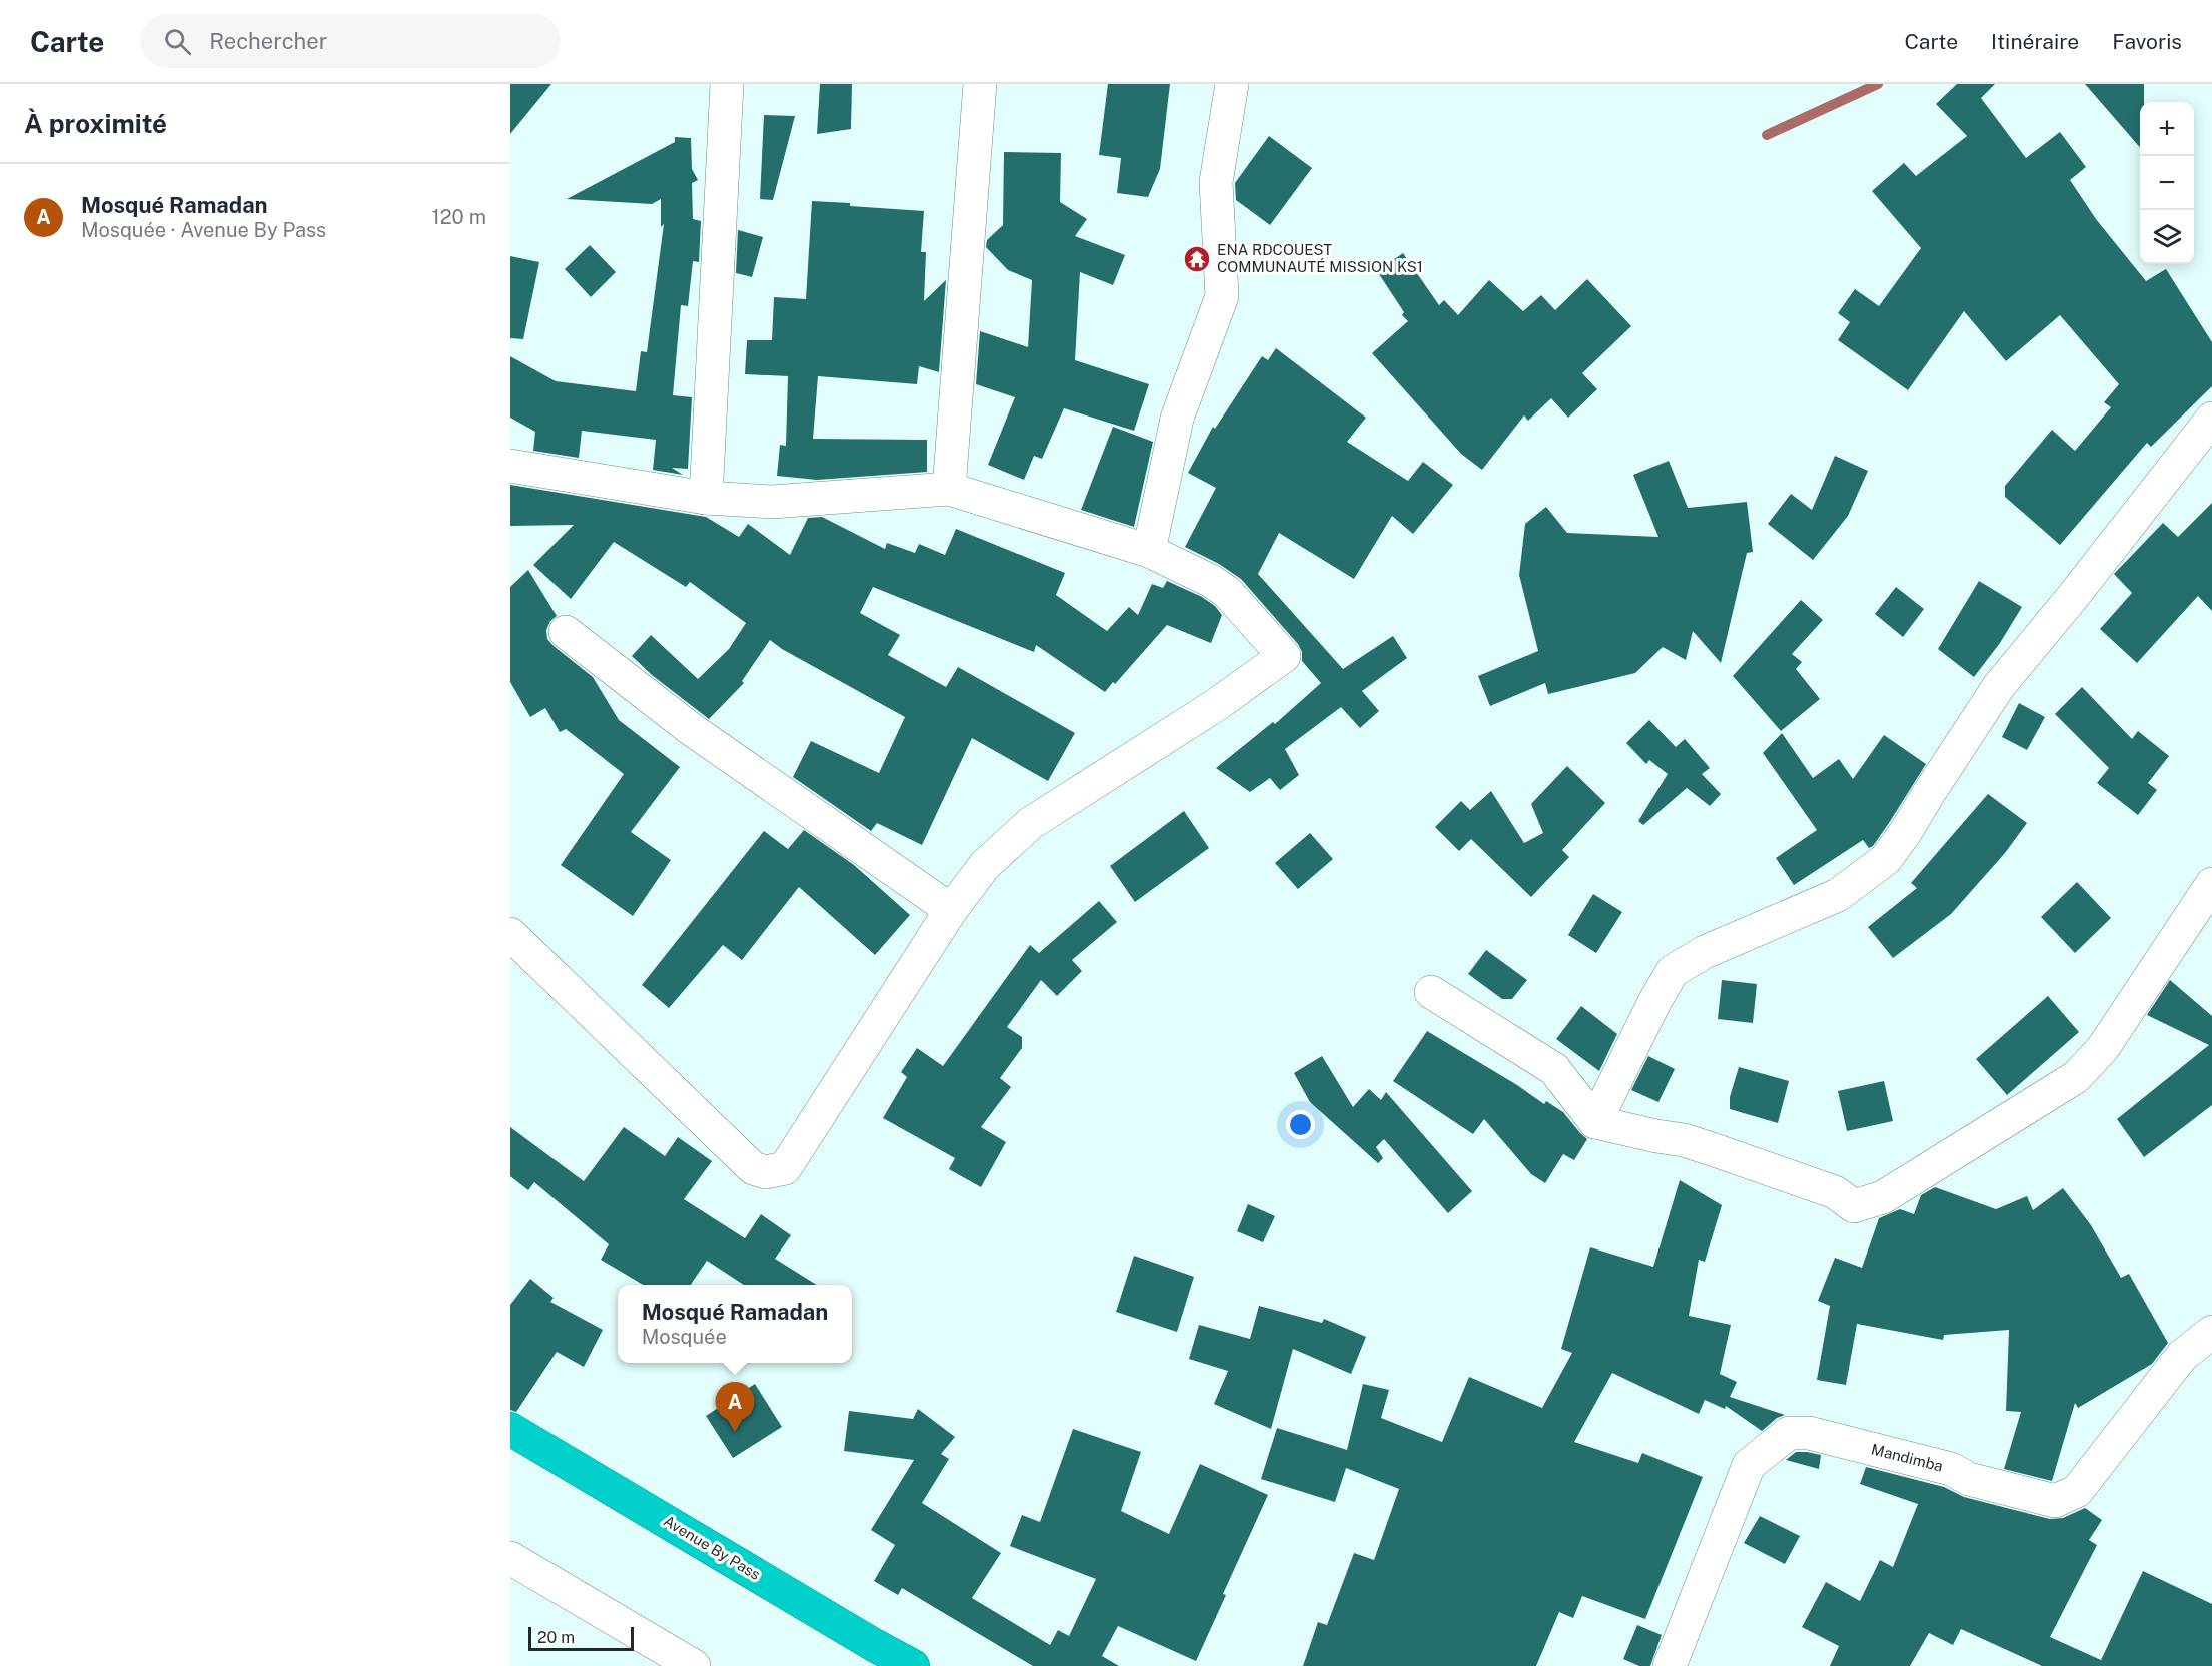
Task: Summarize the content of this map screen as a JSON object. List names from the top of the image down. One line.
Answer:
{"streets":{"highway":["Avenue By Pass"],"street":["Mandimba"]},"places":{"temple":["ENA RDCOUEST COMMUNAUTÉ MISSION KS1"]},"scale_bar":"20 m","page":{"header":"Carte","search":"Rechercher","nav":["Carte","Itinéraire","Favoris"],"heading":"À proximité","map_buttons":["+","−"],"list":[{"mark":"A","name":"Mosqué Ramadan","note":"Mosquée · Avenue By Pass","value":"120 m"}],"popup":["Mosqué Ramadan","Mosquée"],"pins":"A","scale":"20 m"}}
